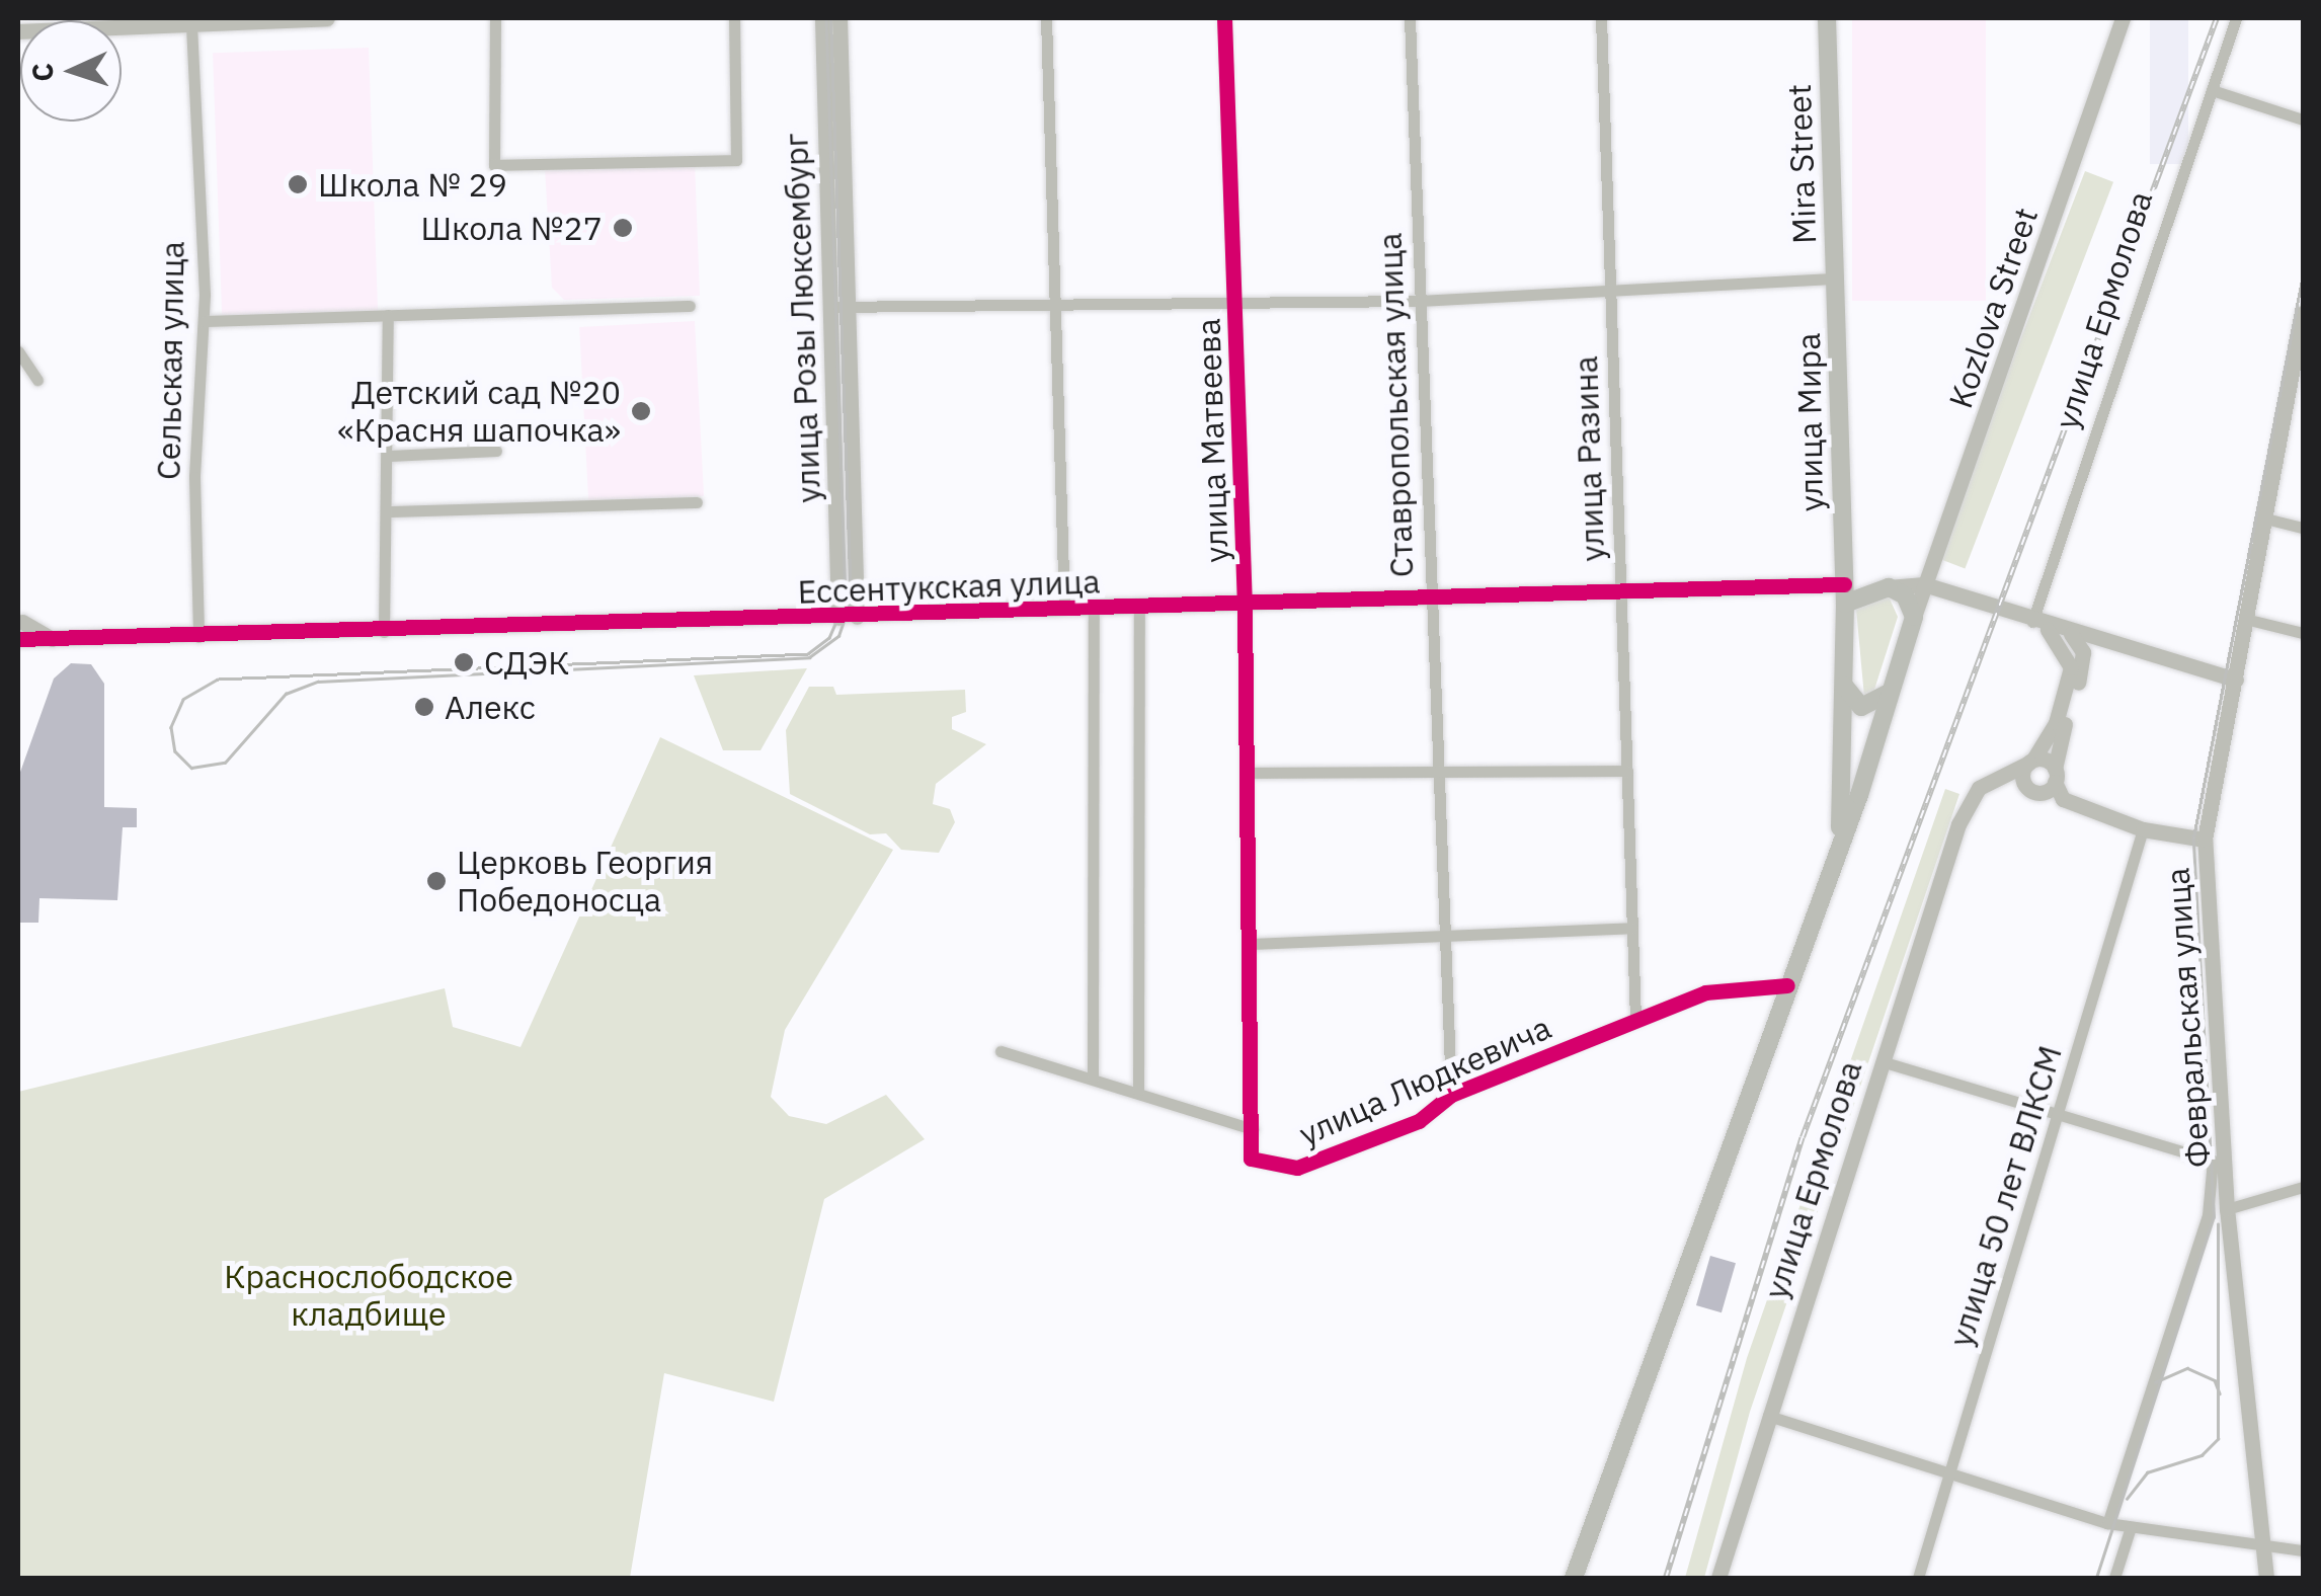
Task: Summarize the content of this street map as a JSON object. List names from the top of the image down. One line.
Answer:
{"streets":{"main road":["Mira Street","улица Мира"],"street":["Kozlova Street","улица Ермолова","улица Розы Люксембург","Сельская улица","Ставропольская улица","улица Матвеева","улица Разина","Ессентукская улица","Февральская улица","улица Людкевича","улица 50 лет ВЛКСМ"]},"crossings":[["Mira Street","улица Мира"],["Kozlova Street","улица Мира"],["улица Розы Люксембург","Ессентукская улица"],["Сельская улица","Ессентукская улица"],["Ставропольская улица","Ессентукская улица"],["Ставропольская улица","улица Людкевича"],["улица Мира","Ессентукская улица"],["улица Матвеева","Ессентукская улица"],["улица Матвеева","улица Людкевича"],["улица Разина","Ессентукская улица"],["улица Разина","улица Людкевича"],["Февральская улица","улица 50 лет ВЛКСМ"]],"parks":["Краснослободское кладбище"],"places":["Школа № 29","Школа №27","Детский сад №20 «Красня шапочка»","СДЭК","Алекс","Церковь Георгия Победоносца"],"north":"left"}
